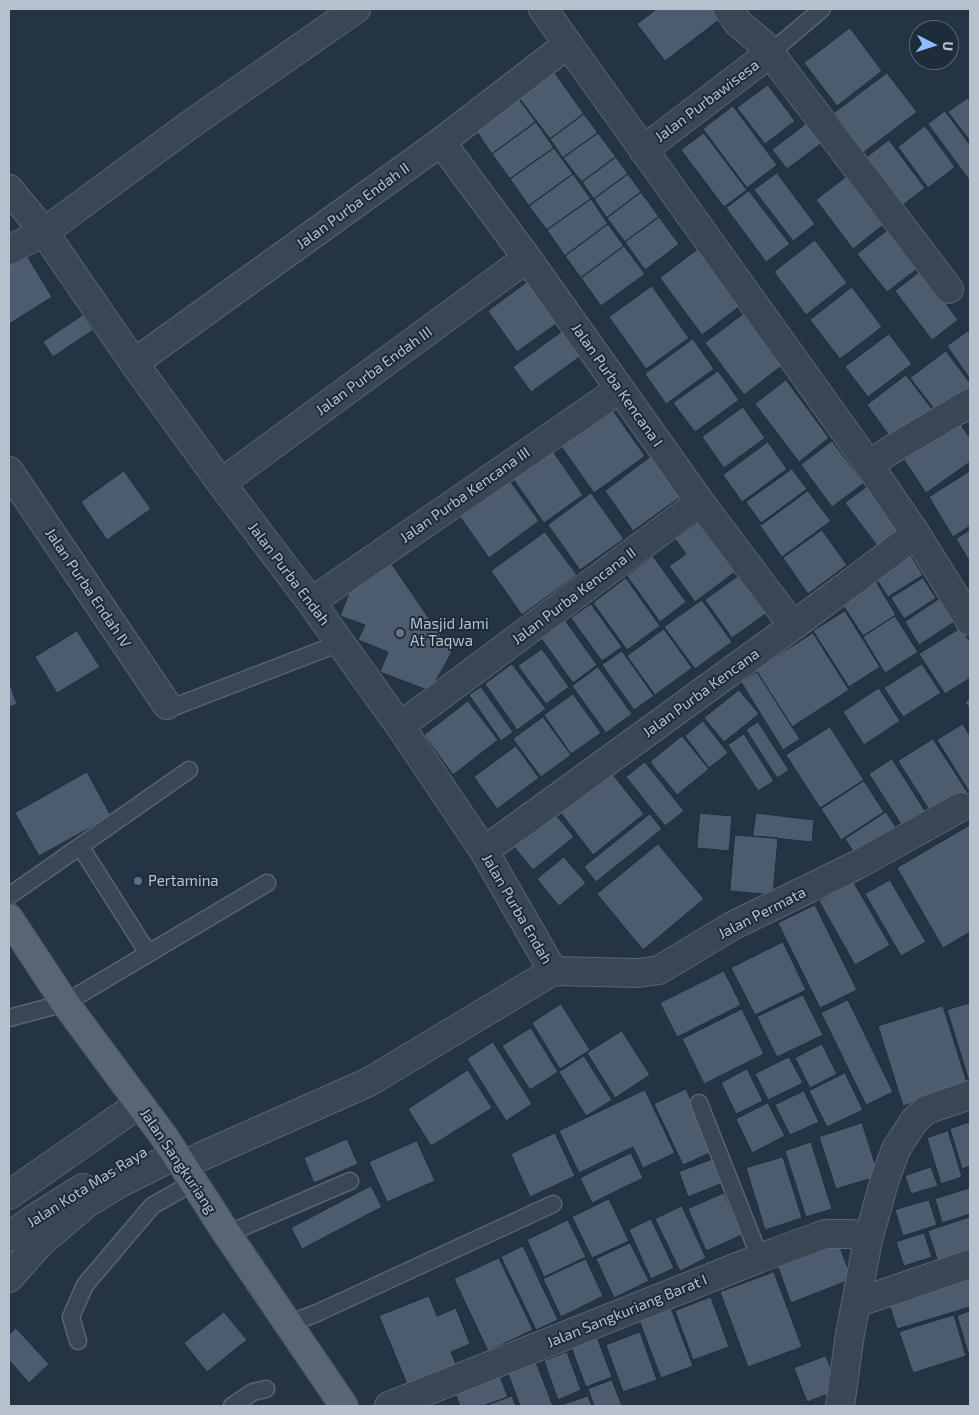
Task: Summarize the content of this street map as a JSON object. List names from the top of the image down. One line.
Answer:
{"streets":{"main road":["Jalan Sangkuriang"],"street":["Jalan Purbawisesa","Jalan Purba Endah II","Jalan Purba Endah III","Jalan Purba Kencana I","Jalan Purba Kencana III","Jalan Purba Endah","Jalan Purba Endah IV","Jalan Purba Kencana II","Jalan Purba Kencana","Jalan Permata","Jalan Kota Mas Raya","Jalan Sangkuriang Barat I"]},"crossings":[["Jalan Purba Endah II","Jalan Purba Kencana I"],["Jalan Purba Endah II","Jalan Purba Endah"],["Jalan Purba Endah III","Jalan Purba Kencana I"],["Jalan Purba Endah III","Jalan Purba Endah"],["Jalan Purba Kencana I","Jalan Purba Kencana III"],["Jalan Purba Kencana I","Jalan Purba Kencana II"],["Jalan Purba Kencana I","Jalan Purba Kencana"],["Jalan Purba Kencana III","Jalan Purba Endah"],["Jalan Purba Endah","Jalan Purba Kencana II"],["Jalan Purba Endah","Jalan Purba Kencana"],["Jalan Purba Endah","Jalan Permata"],["Jalan Sangkuriang","Jalan Kota Mas Raya"]],"places":["Masjid Jami At Taqwa","Pertamina"],"north":"right"}
